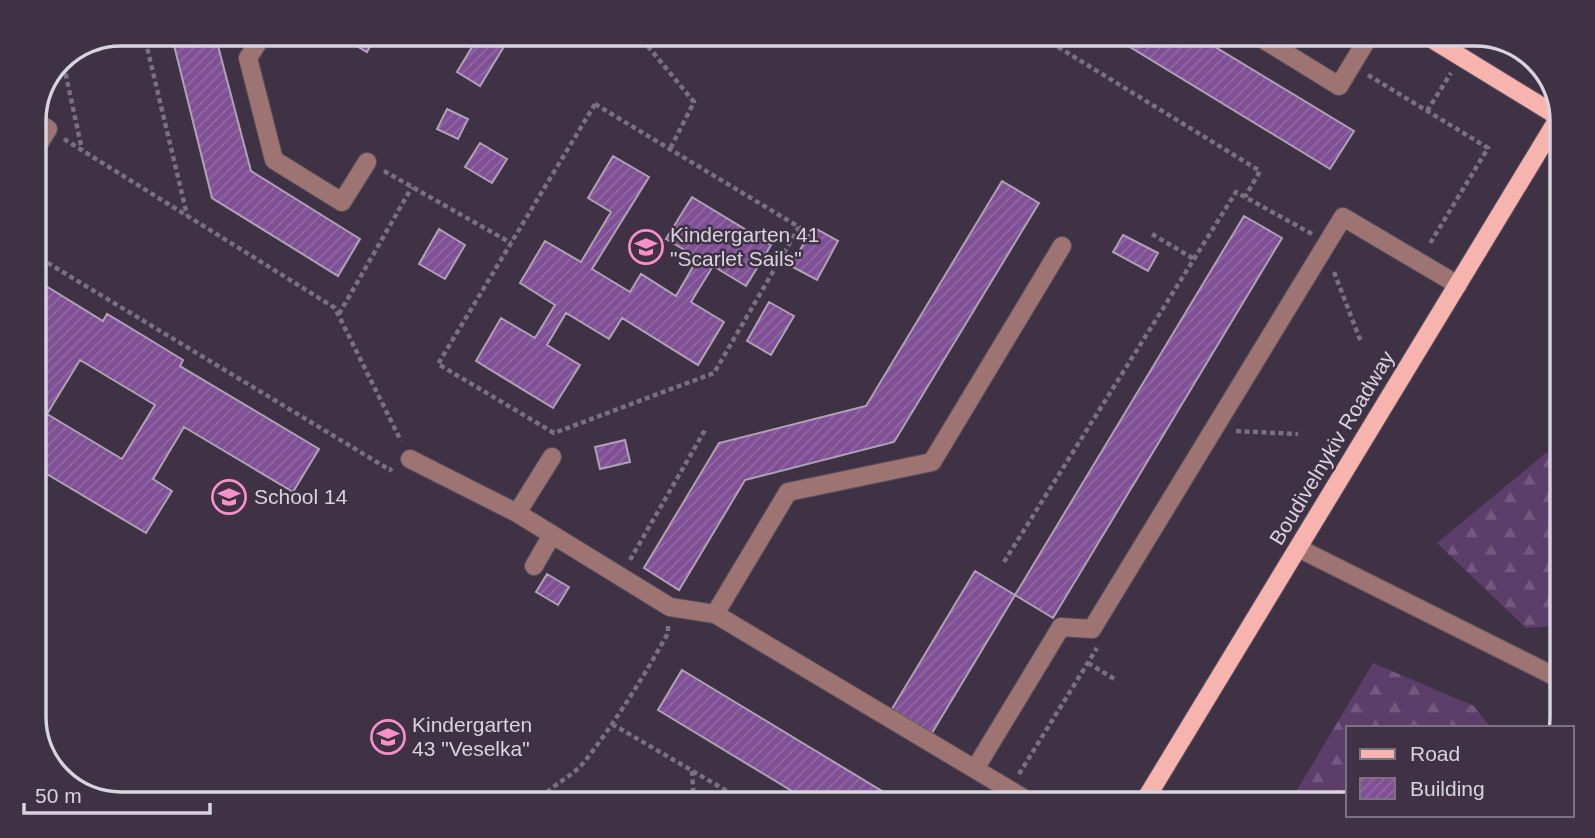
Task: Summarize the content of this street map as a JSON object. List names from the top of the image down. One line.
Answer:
{"streets":{"main road":["Boudivelnykiv Roadway"]},"places":{"school or university":["Kindergarten 41 \"Scarlet Sails\"","School 14","Kindergarten 43 \"Veselka\""]},"legend":["Road","Building"],"scale_bar":"50 m"}
